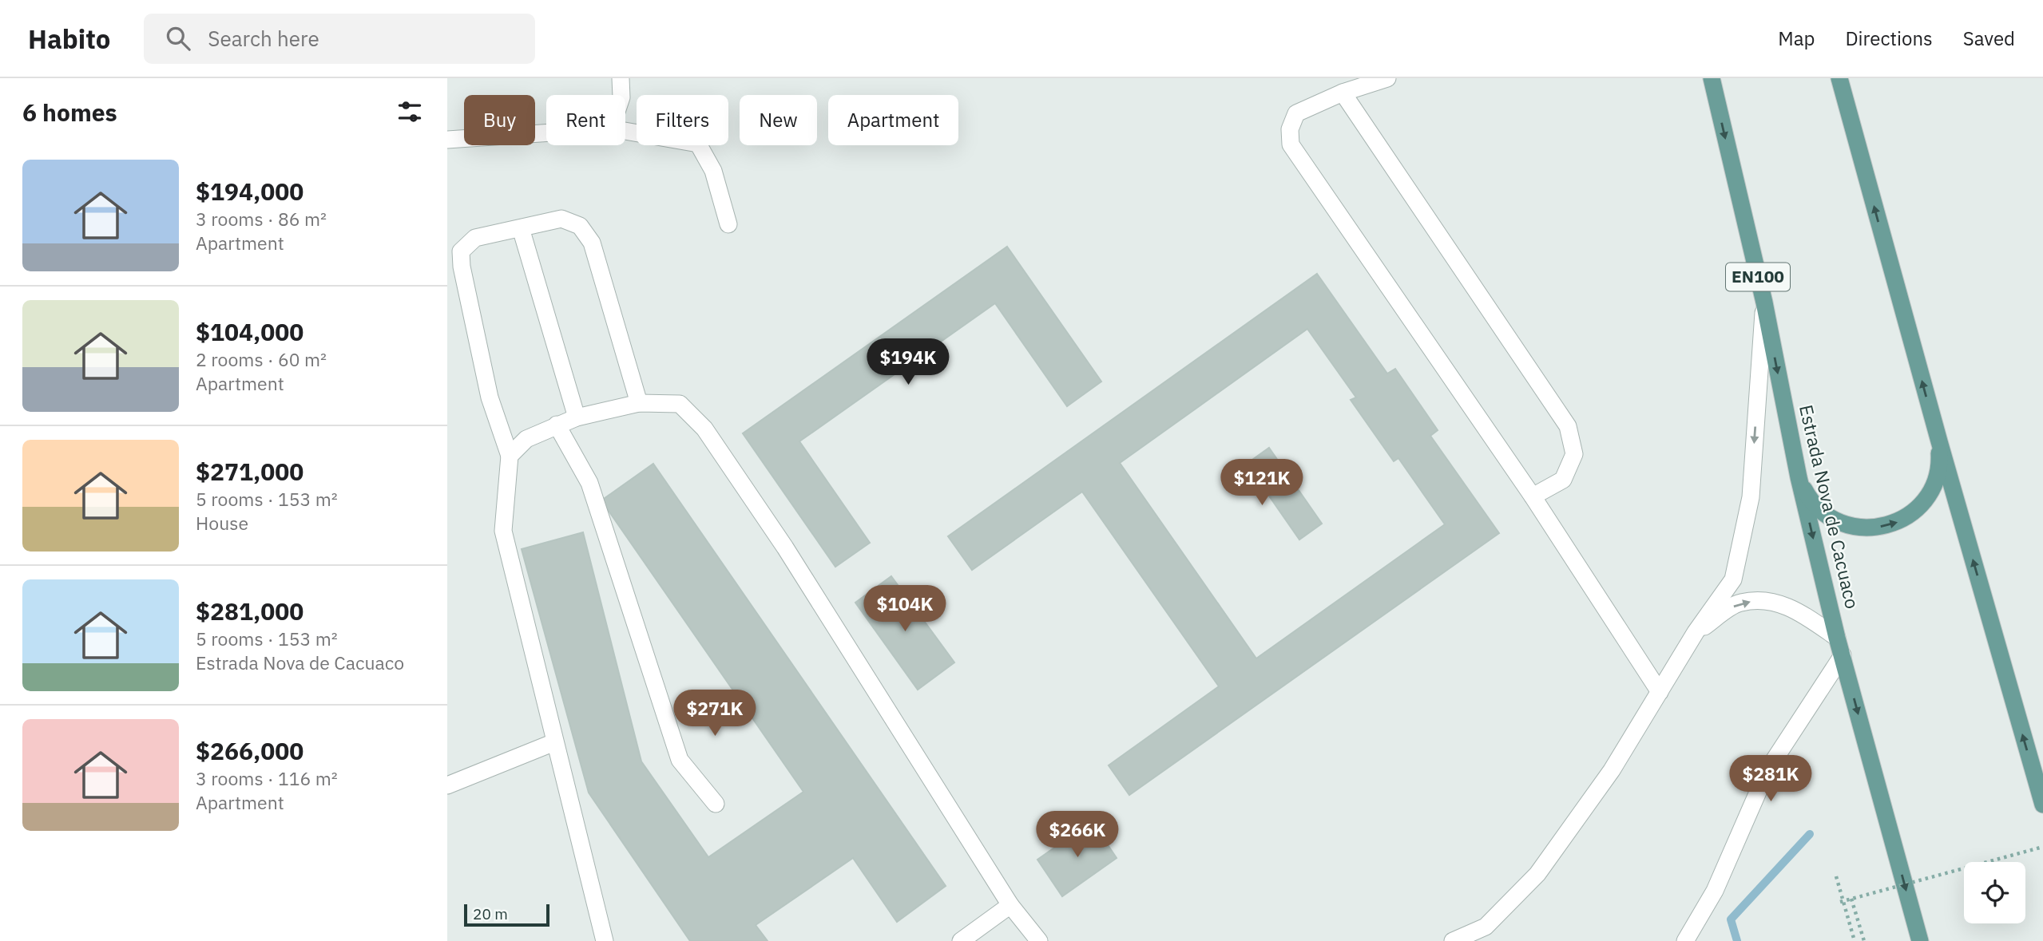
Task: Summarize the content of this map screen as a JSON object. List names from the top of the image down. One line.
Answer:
{"streets":{"main road":["EN100","Estrada Nova de Cacuaco"]},"scale_bar":"20 m","page":{"header":"Habito","search":"Search here","nav":["Map","Directions","Saved"],"heading":"6 homes","chip":["Buy","Rent","Filters","New","Apartment"],"list":[{"name":"$194,000","note":"3 rooms · 86 m² · Apartment"},{"name":"$104,000","note":"2 rooms · 60 m² · Apartment"},{"name":"$271,000","note":"5 rooms · 153 m² · House"},{"name":"$281,000","note":"5 rooms · 153 m² · Estrada Nova de Cacuaco"},{"name":"$266,000","note":"3 rooms · 116 m² · Apartment"}],"price":["$194K","$121K","$104K","$271K","$281K","$266K"],"scale":"20 m"}}
